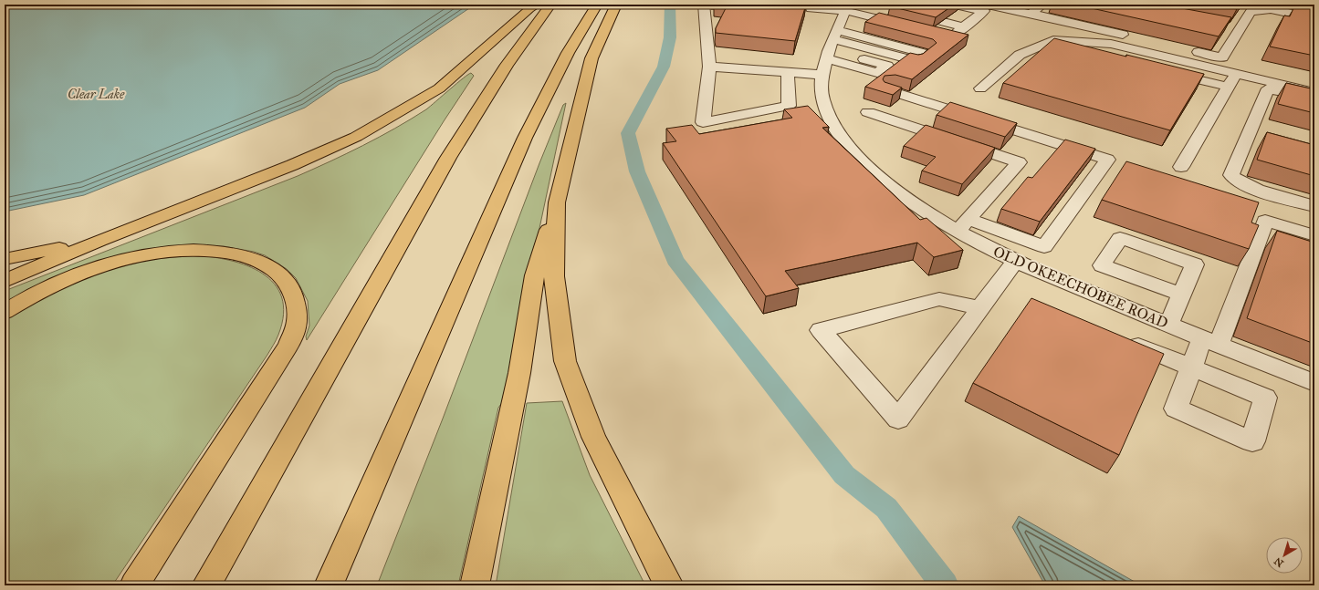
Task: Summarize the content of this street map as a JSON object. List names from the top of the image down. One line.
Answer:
{"streets":{"street":["OLD OKEECHOBEE ROAD"]},"water":["Clear Lake"],"north":"bottom left"}
